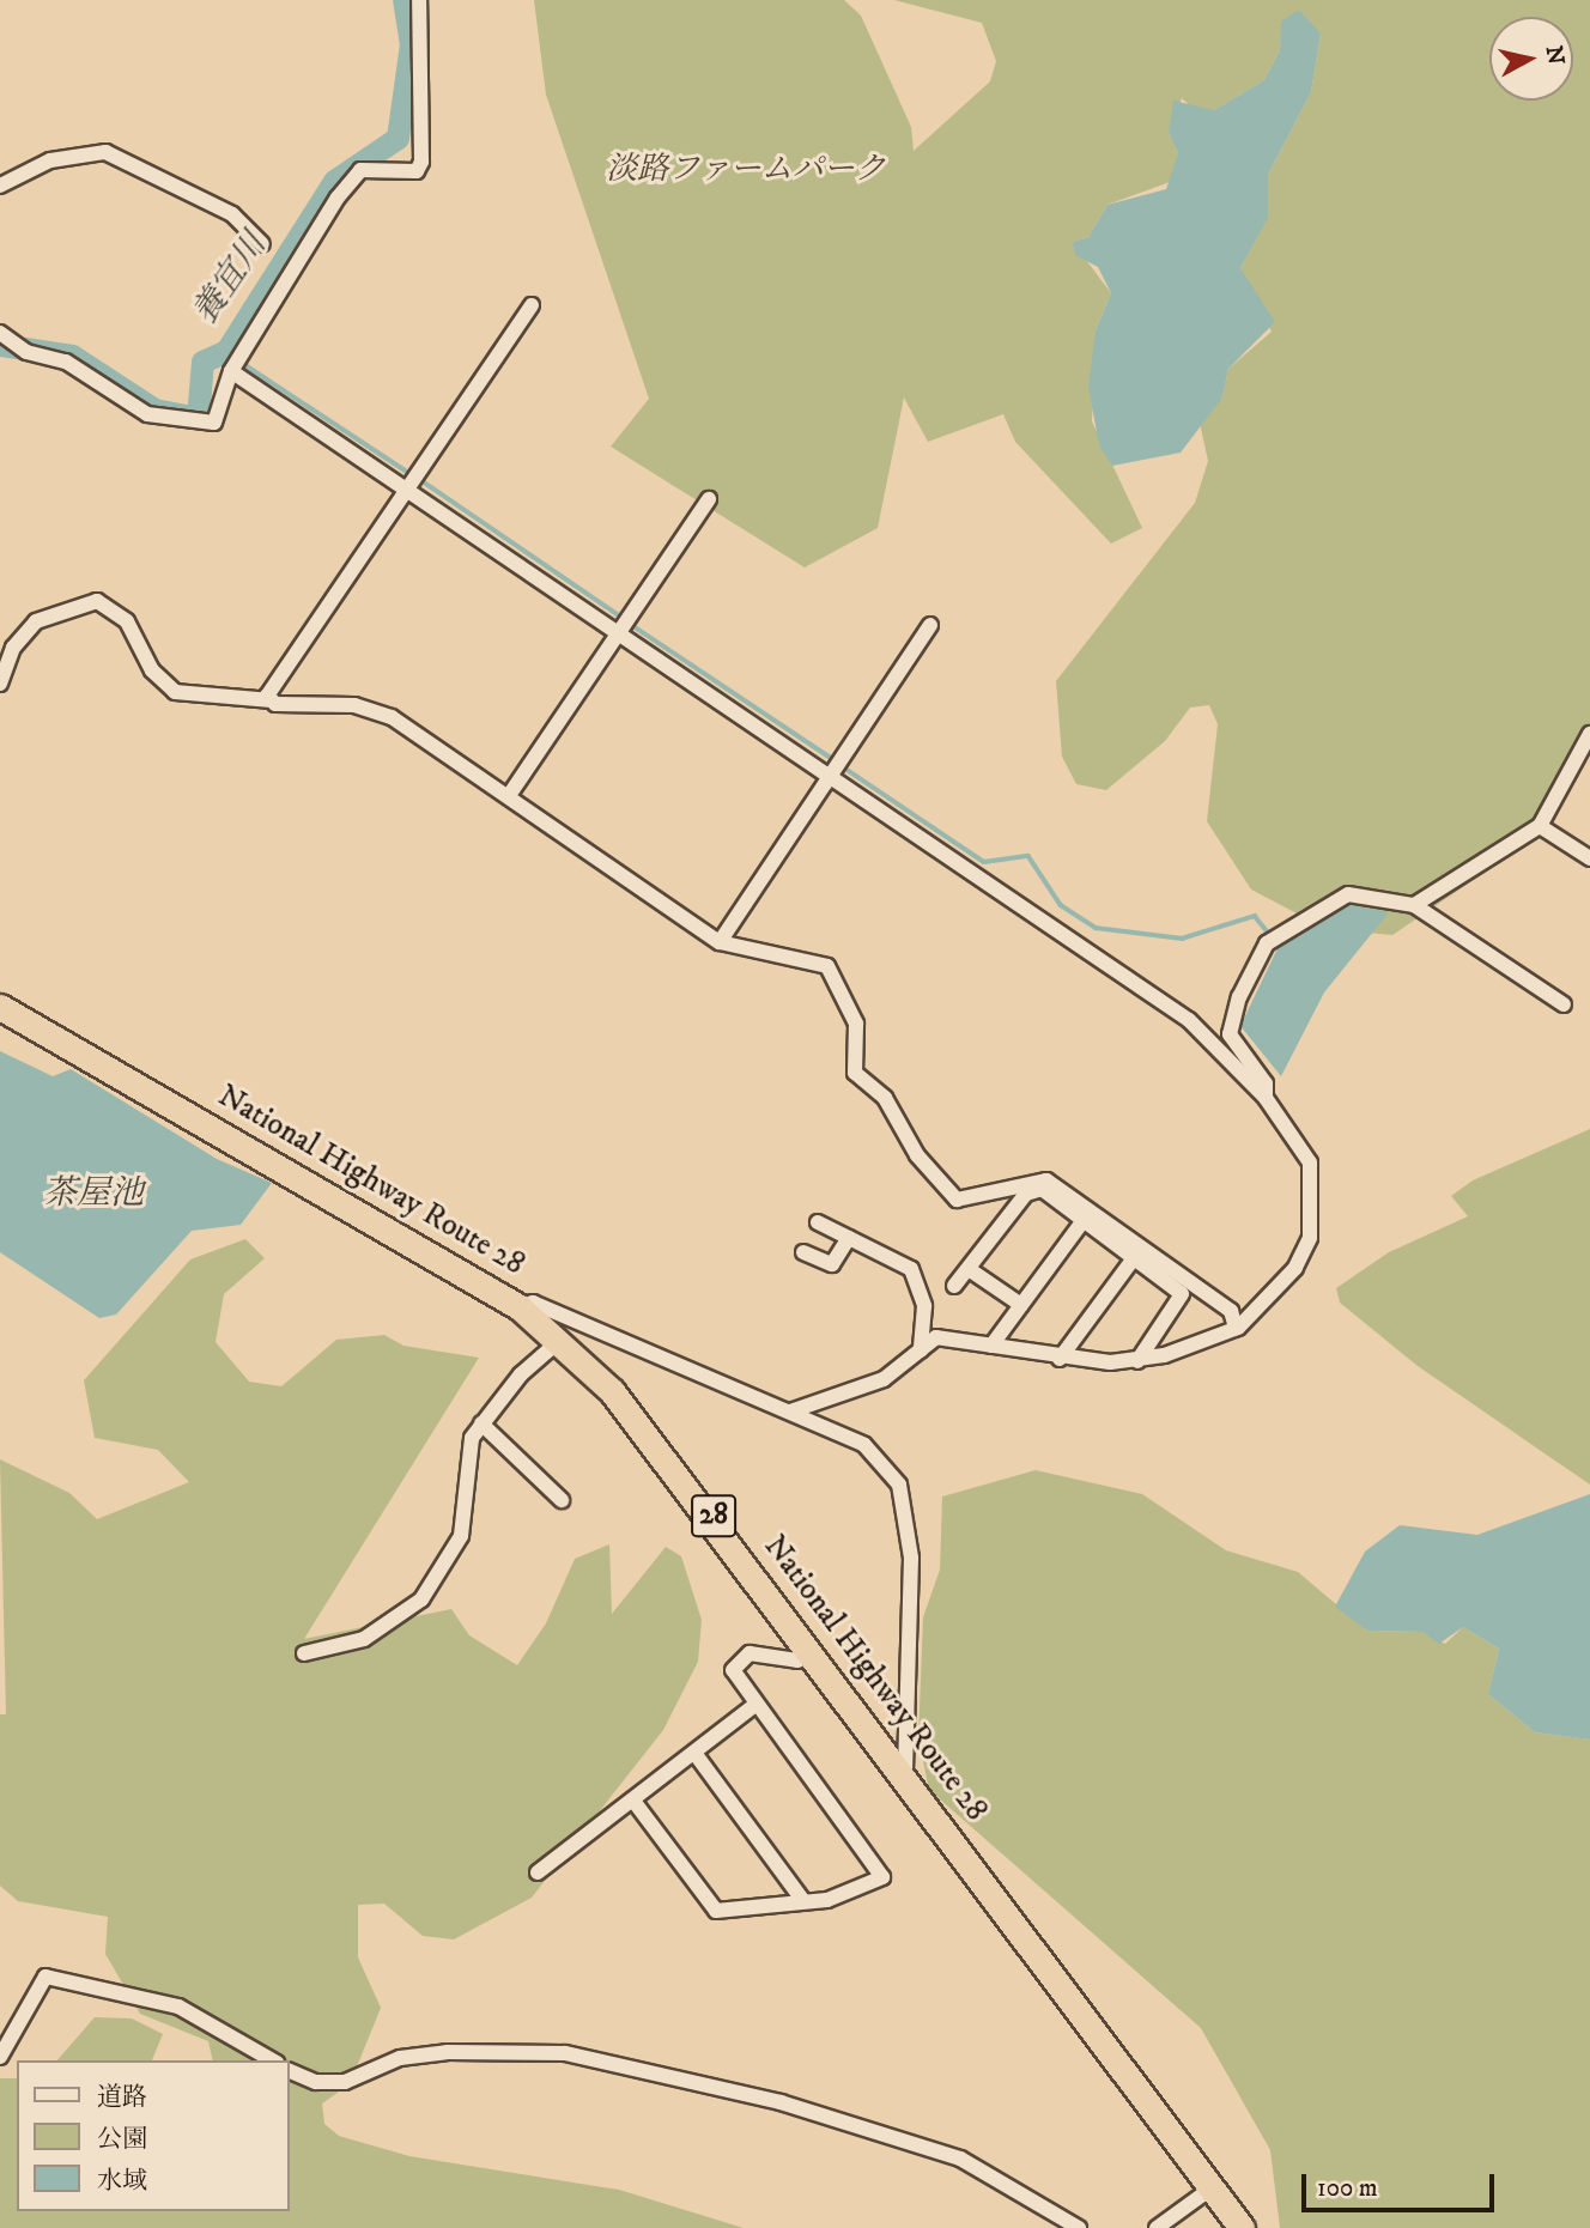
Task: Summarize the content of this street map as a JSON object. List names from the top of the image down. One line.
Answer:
{"streets":{"highway":["National Highway Route 28","28"]},"water":["養宜川","茶屋池"],"parks":["淡路ファームパーク"],"legend":["道路","公園","水域"],"scale_bar":"100 m","north":"right"}
